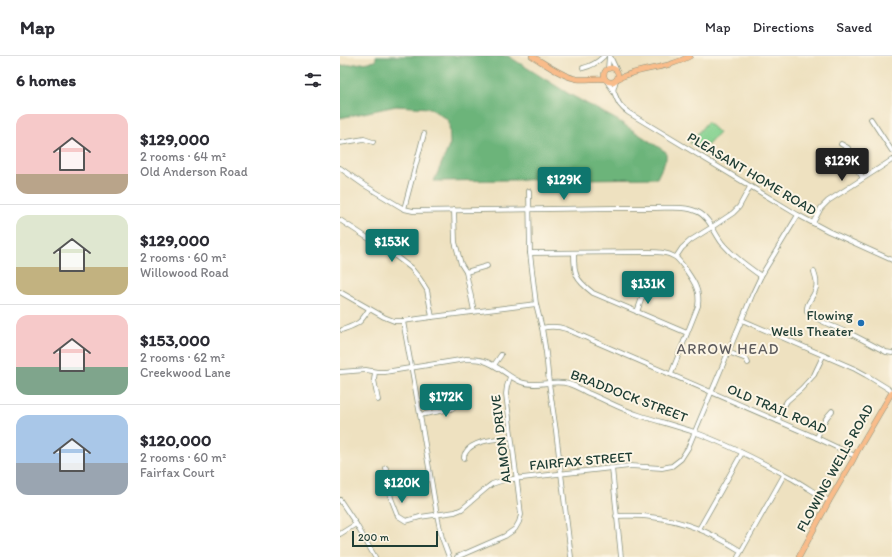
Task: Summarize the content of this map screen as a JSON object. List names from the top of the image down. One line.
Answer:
{"streets":{"main road":["FLOWING WELLS ROAD"],"street":["PLEASANT HOME ROAD","BRADDOCK STREET","OLD TRAIL ROAD","ALMON DRIVE","FAIRFAX STREET"]},"crossings":[["PLEASANT HOME ROAD","FAIRFAX STREET"],["BRADDOCK STREET","ALMON DRIVE"],["BRADDOCK STREET","FAIRFAX STREET"],["BRADDOCK STREET","FLOWING WELLS ROAD"],["OLD TRAIL ROAD","FAIRFAX STREET"],["OLD TRAIL ROAD","FLOWING WELLS ROAD"],["ALMON DRIVE","FAIRFAX STREET"]],"districts":["ARROW HEAD"],"places":["Flowing Wells Theater"],"scale_bar":"200 m","page":{"header":"Map","nav":["Map","Directions","Saved"],"heading":"6 homes","list":[{"name":"$129,000","note":"2 rooms · 64 m² · Old Anderson Road"},{"name":"$129,000","note":"2 rooms · 60 m² · Willowood Road"},{"name":"$153,000","note":"2 rooms · 62 m² · Creekwood Lane"},{"name":"$120,000","note":"2 rooms · 60 m² · Fairfax Court"}],"price":["$129K","$129K","$153K","$131K","$172K","$120K"],"scale":"200 m"}}
